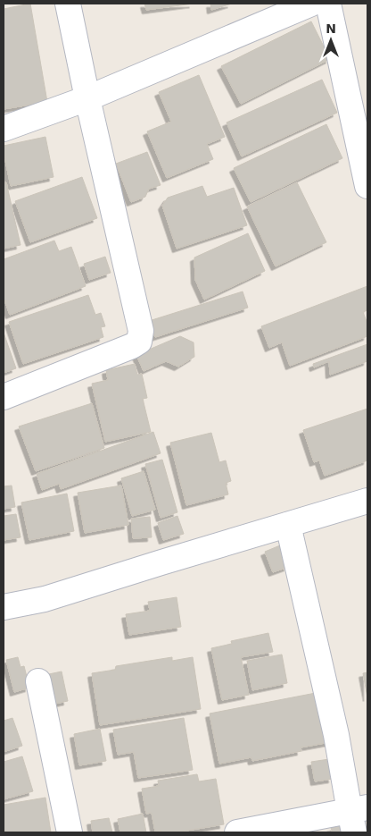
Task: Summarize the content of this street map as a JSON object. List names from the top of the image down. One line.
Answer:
{"north":"top"}
